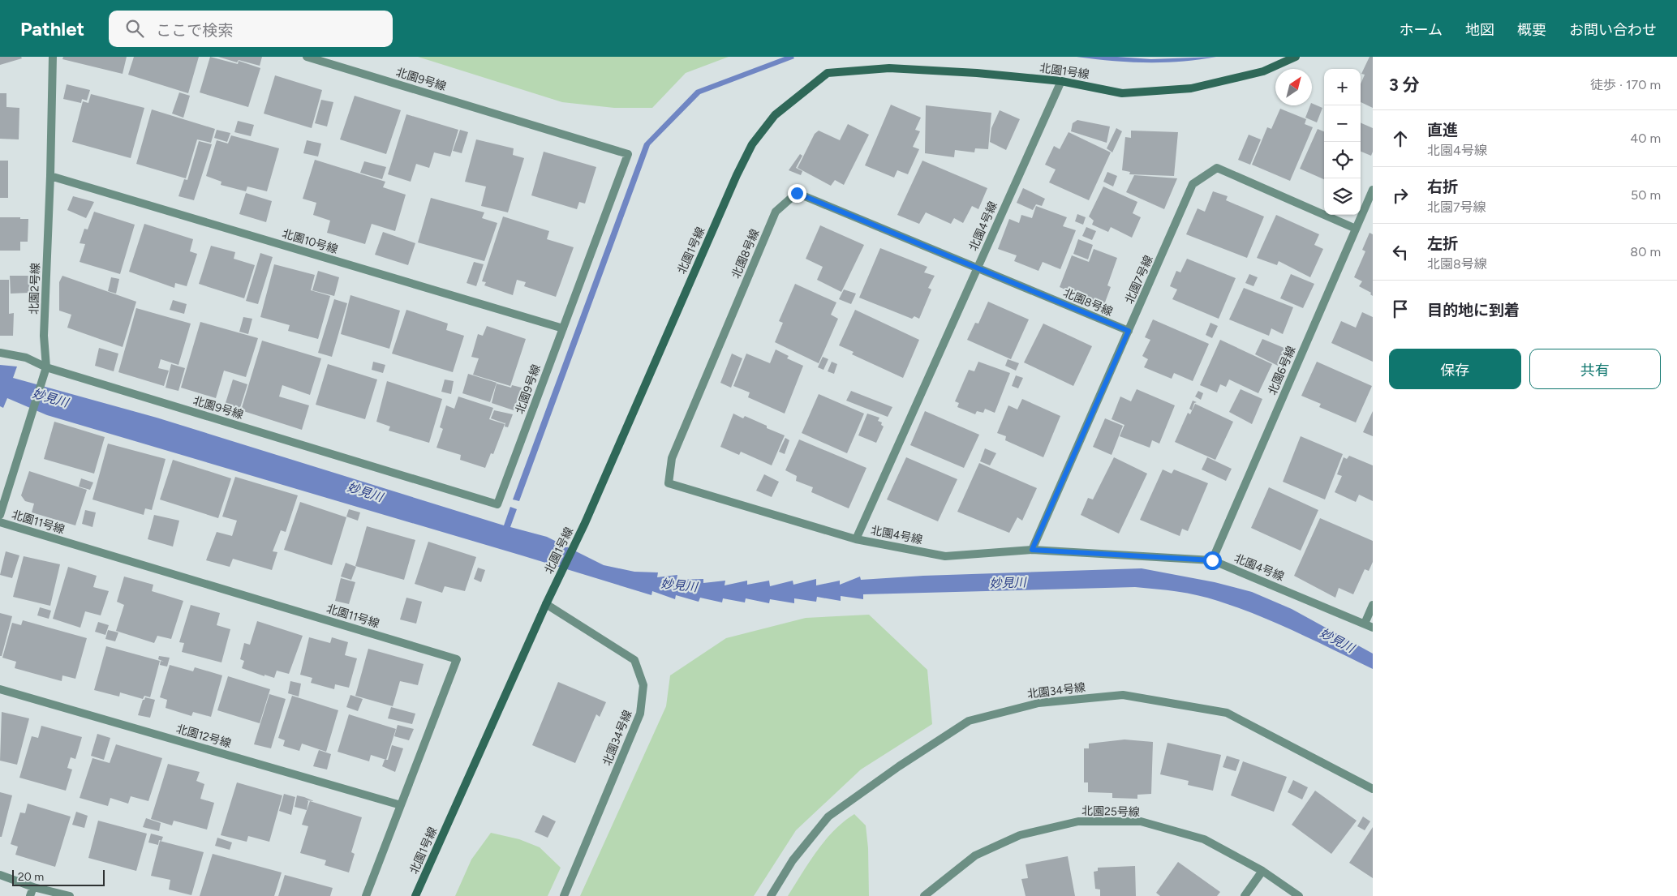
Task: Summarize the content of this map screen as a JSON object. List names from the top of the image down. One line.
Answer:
{"streets":{"street":["北園1号線","北園9号線","北園4号線","北園10号線","北園8号線","北園7号線","北園2号線","北園6号線","北園11号線","北園34号線","北園12号線","北園25号線"]},"crossings":[["北園1号線","北園4号線"],["北園1号線","北園34号線"],["北園9号線","北園10号線"],["北園9号線","北園2号線"],["北園4号線","北園8号線"],["北園4号線","北園7号線"],["北園4号線","北園6号線"],["北園10号線","北園2号線"],["北園8号線","北園7号線"],["北園7号線","北園6号線"],["北園11号線","北園12号線"]],"water":["妙見川"],"scale_bar":"20 m","north":"top right","page":{"header":"Pathlet","search":"ここで検索","nav":["ホーム","地図","概要","お問い合わせ"],"heading":["3 分","徒歩 · 170 m"],"map_buttons":["+","−"],"list":[["直進","北園4号線","40 m"],["右折","北園7号線","50 m"],["左折","北園8号線","80 m"],"目的地に到着"],"buttons":["保存","共有"],"scale":"20 m"}}
